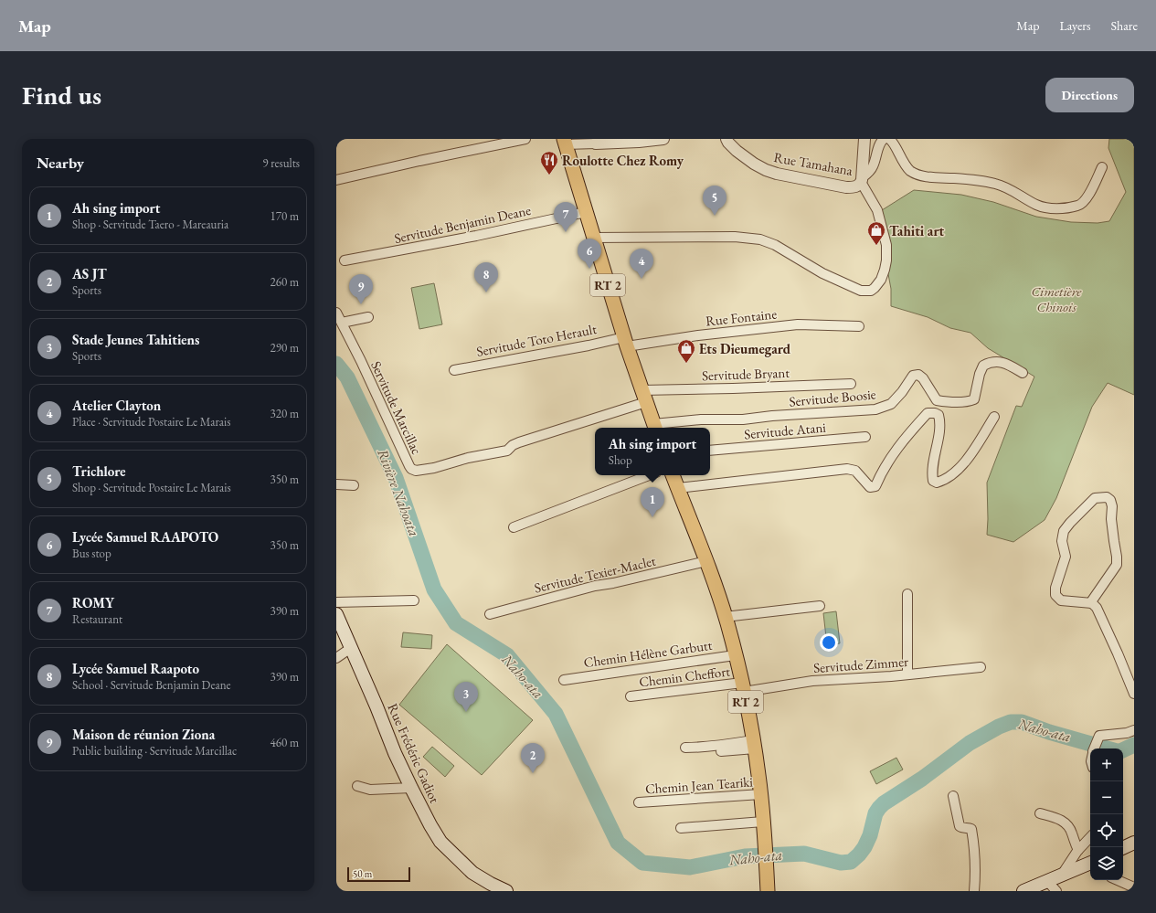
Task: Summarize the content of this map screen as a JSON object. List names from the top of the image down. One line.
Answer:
{"streets":{"main road":["RT 2","Rue Frédéric Gadiot"],"street":["Rue Tamahana","Servitude Benjamin Deane","Rue Fontaine","Servitude Toto Herault","Servitude Bryant","Servitude Boosie","Servitude Marcillac","Servitude Atani","Servitude Texier-Maclet","Chemin Hélène Garbutt","Servitude Zimmer","Chemin Cheffort","Chemin Jean Teariki"]},"crossings":[["Servitude Benjamin Deane","RT 2"],["RT 2","Rue Fontaine"],["RT 2","Servitude Toto Herault"],["RT 2","Servitude Bryant"],["RT 2","Servitude Boosie"],["RT 2","Servitude Marcillac"],["RT 2","Servitude Texier-Maclet"],["RT 2","Chemin Hélène Garbutt"],["RT 2","Servitude Zimmer"],["RT 2","Chemin Cheffort"],["RT 2","Chemin Jean Teariki"],["Rue Fontaine","Servitude Toto Herault"],["Servitude Bryant","Servitude Marcillac"],["Servitude Zimmer","Chemin Cheffort"]],"water":["Rivière Nahoata","Naho-ata"],"parks":["Cimetière Chinois"],"places":{"restaurant":["Roulotte Chez Romy"],"shop":["Tahiti art","Ets Dieumegard"]},"scale_bar":"50 m","page":{"header":"Map","nav":["Map","Layers","Share"],"buttons":"Directions","title":"Find us","heading":["Nearby","9 results"],"pins":["5","7","6","4","8","9","1","3","2"],"list":[{"mark":"1","name":"Ah sing import","note":"Shop · Servitude Taero - Mareauria","value":"170 m"},{"mark":"2","name":"AS JT","note":"Sports","value":"260 m"},{"mark":"3","name":"Stade Jeunes Tahitiens","note":"Sports","value":"290 m"},{"mark":"4","name":"Atelier Clayton","note":"Place · Servitude Postaire Le Marais","value":"320 m"},{"mark":"5","name":"Trichlore","note":"Shop · Servitude Postaire Le Marais","value":"350 m"},{"mark":"6","name":"Lycée Samuel RAAPOTO","note":"Bus stop","value":"350 m"},{"mark":"7","name":"ROMY","note":"Restaurant","value":"390 m"},{"mark":"8","name":"Lycée Samuel Raapoto","note":"School · Servitude Benjamin Deane","value":"390 m"},{"mark":"9","name":"Maison de réunion Ziona","note":"Public building · Servitude Marcillac","value":"460 m"}],"popup":["Ah sing import","Shop"],"map_buttons":["+","−"],"scale":"50 m"}}
